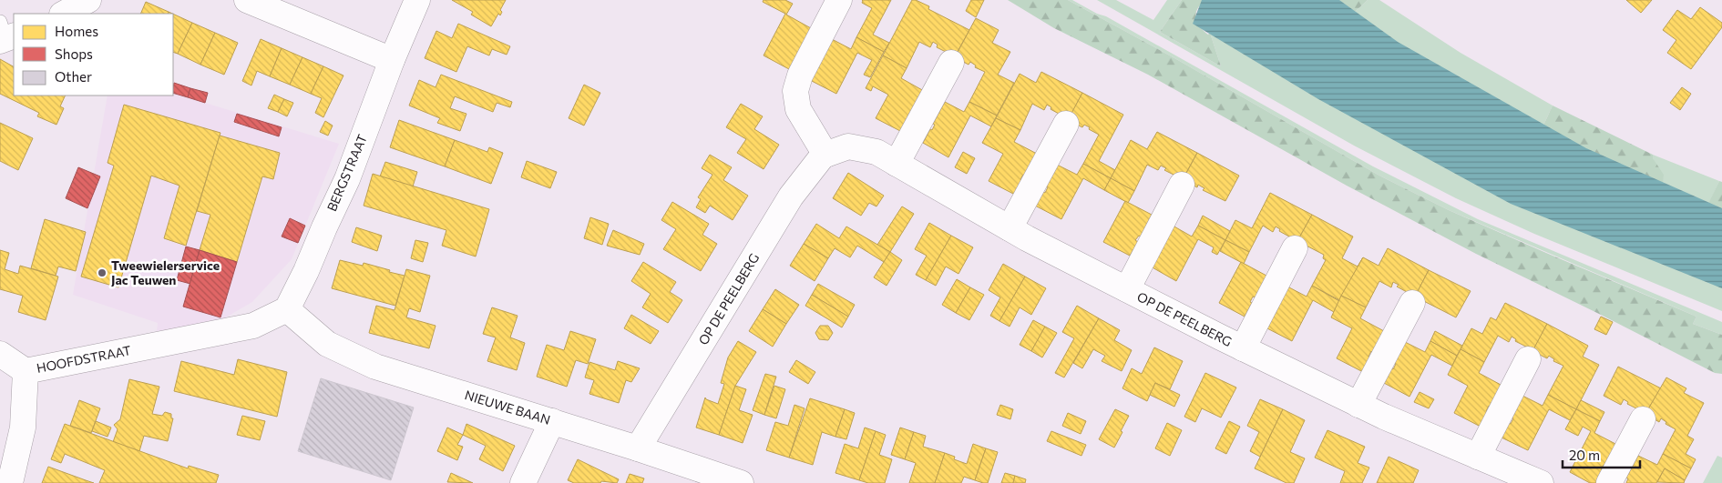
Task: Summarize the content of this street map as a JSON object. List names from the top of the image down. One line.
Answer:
{"streets":{"street":["BERGSTRAAT","OP DE PEELBERG","HOOFDSTRAAT","NIEUWE BAAN"]},"crossings":[["BERGSTRAAT","HOOFDSTRAAT"],["BERGSTRAAT","NIEUWE BAAN"],["OP DE PEELBERG","NIEUWE BAAN"],["HOOFDSTRAAT","NIEUWE BAAN"]],"places":["Tweewielerservice Jac Teuwen"],"legend":["Homes","Shops","Other"],"scale_bar":"20 m"}
